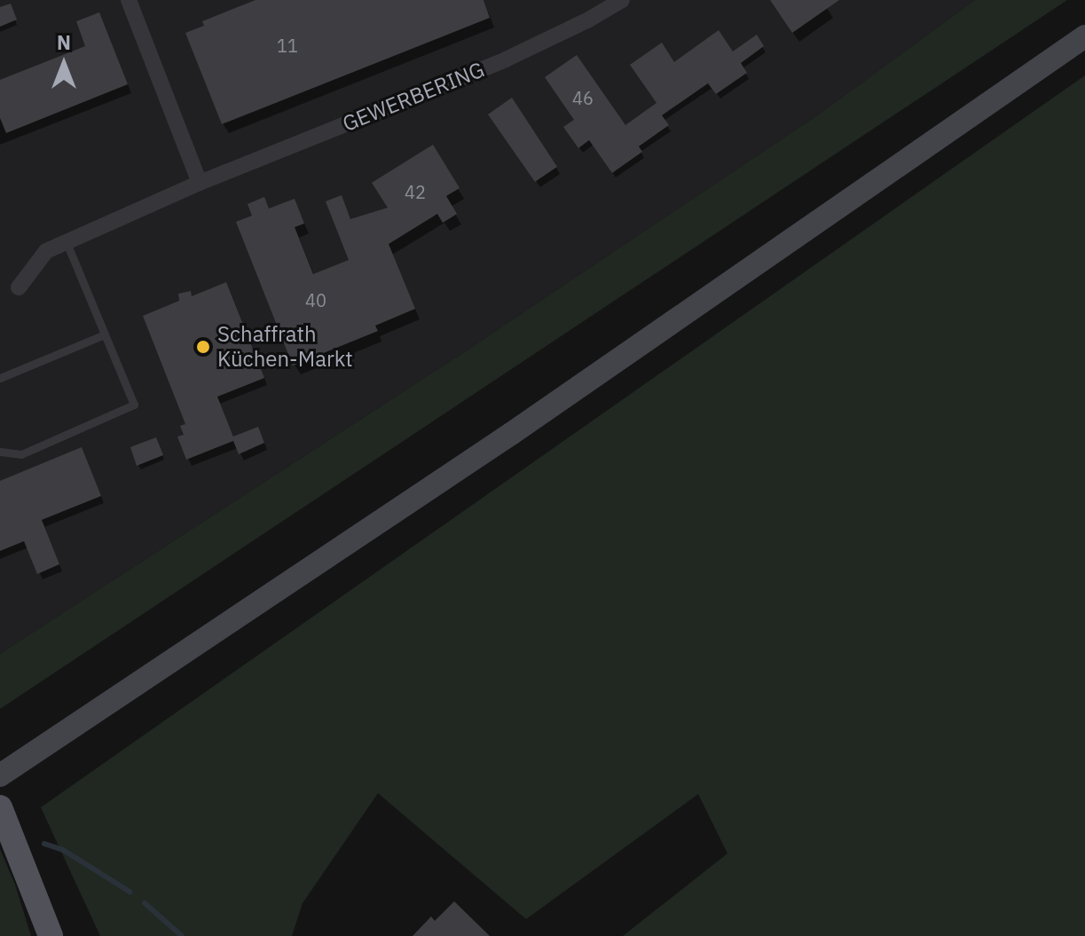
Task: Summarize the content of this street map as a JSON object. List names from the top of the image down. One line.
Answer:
{"streets":{"street":["GEWERBERING"]},"places":["Schaffrath Küchen-Markt"],"house_numbers":["11","46","42","40"],"north":"top"}
